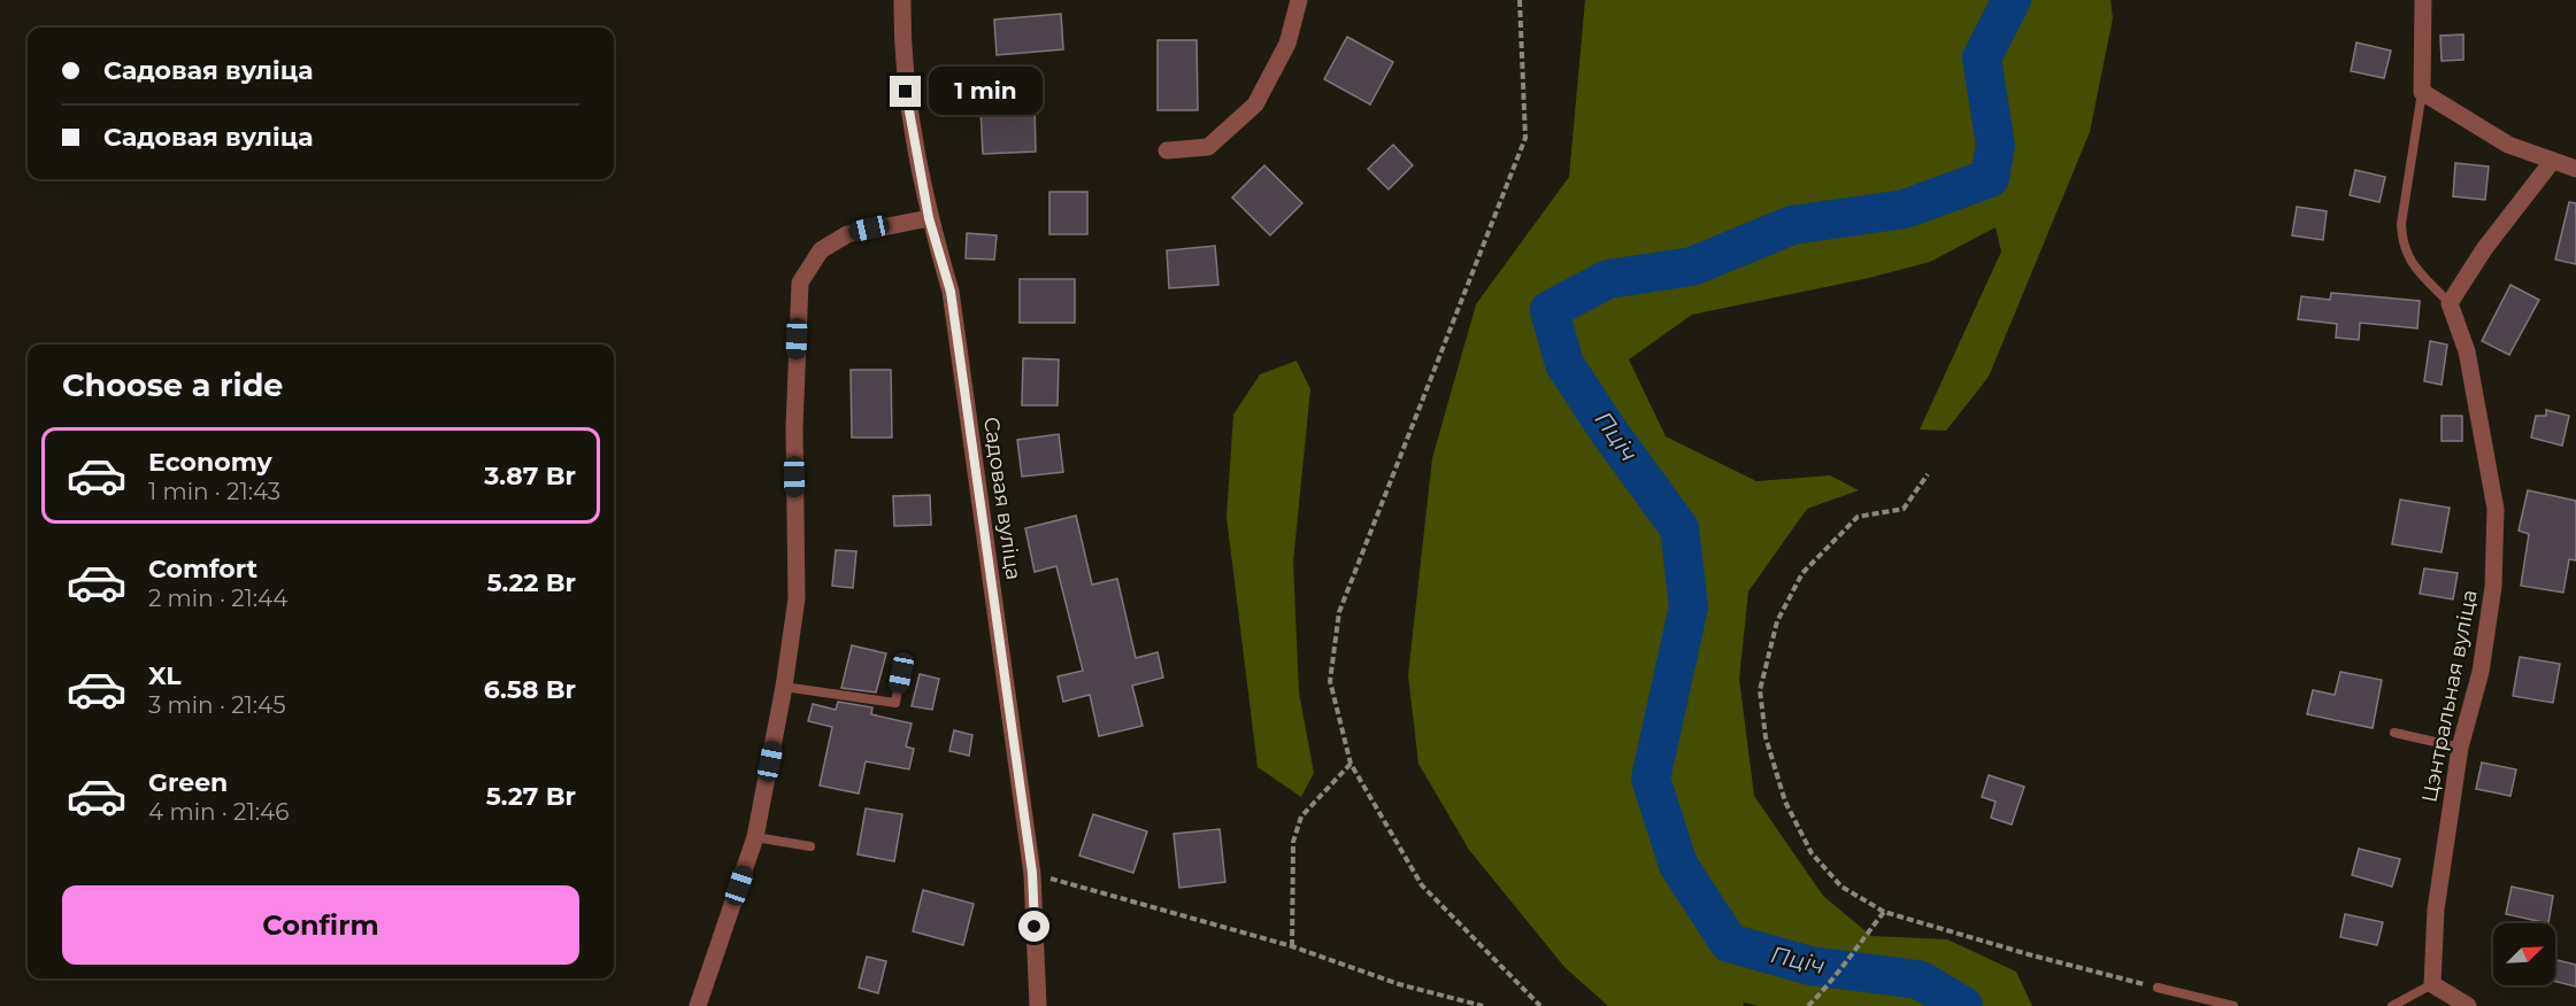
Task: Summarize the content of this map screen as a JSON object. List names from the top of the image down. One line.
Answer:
{"streets":{"street":["Садовая вуліца","Цэнтральная вуліца"]},"water":["Пціч"],"north":"top right","page":{"banner":["Садовая вуліца","Садовая вуліца"],"bubble":"1 min","heading":"Choose a ride","list":[{"name":"Economy","note":"1 min · 21:43","value":"3.87 Br"},{"name":"Comfort","note":"2 min · 21:44","value":"5.22 Br"},{"name":"XL","note":"3 min · 21:45","value":"6.58 Br"},{"name":"Green","note":"4 min · 21:46","value":"5.27 Br"}],"buttons":"Confirm"}}
